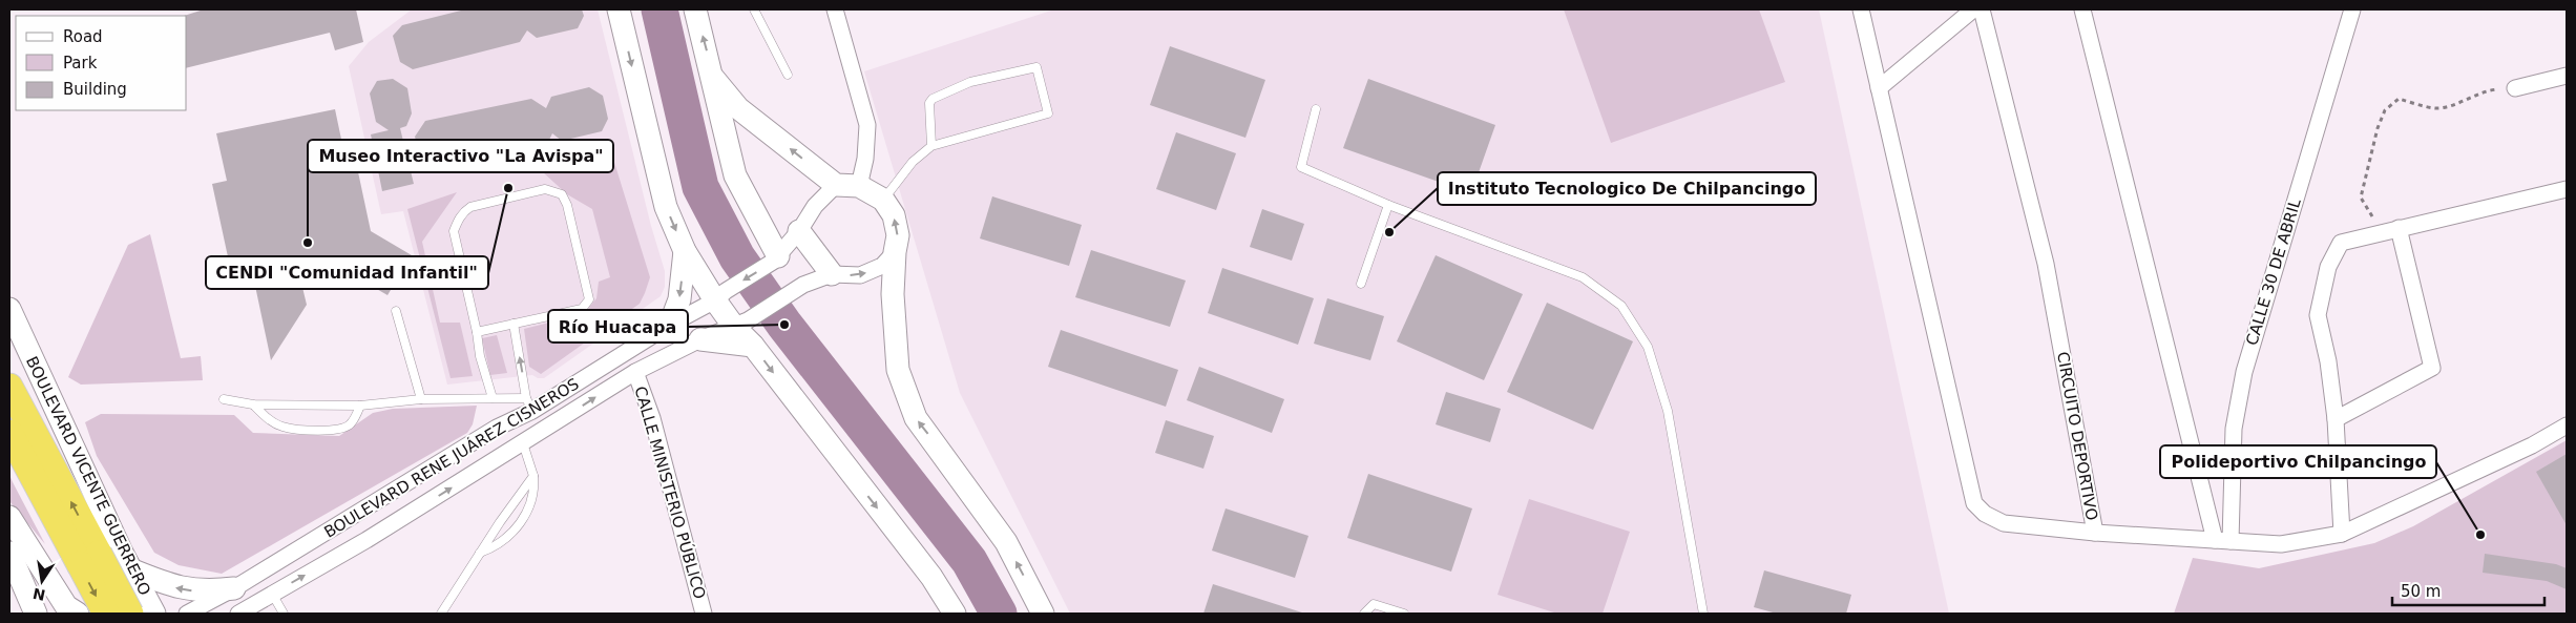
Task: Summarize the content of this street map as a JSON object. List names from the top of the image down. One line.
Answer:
{"streets":{"highway":["BOULEVARD VICENTE GUERRERO"],"street":["CALLE 30 DE ABRIL","CIRCUITO DEPORTIVO","BOULEVARD RENE JUÁREZ CISNEROS","CALLE MINISTERIO PÚBLICO"]},"crossings":[["CALLE 30 DE ABRIL","CIRCUITO DEPORTIVO"],["BOULEVARD RENE JUÁREZ CISNEROS","CALLE MINISTERIO PÚBLICO"]],"places":["CENDI \"Comunidad Infantil\"","Instituto Tecnologico De Chilpancingo","Museo Interactivo \"La Avispa\"","Río Huacapa","Polideportivo Chilpancingo"],"legend":["Road","Park","Building"],"scale_bar":"50 m","north":"bottom"}
